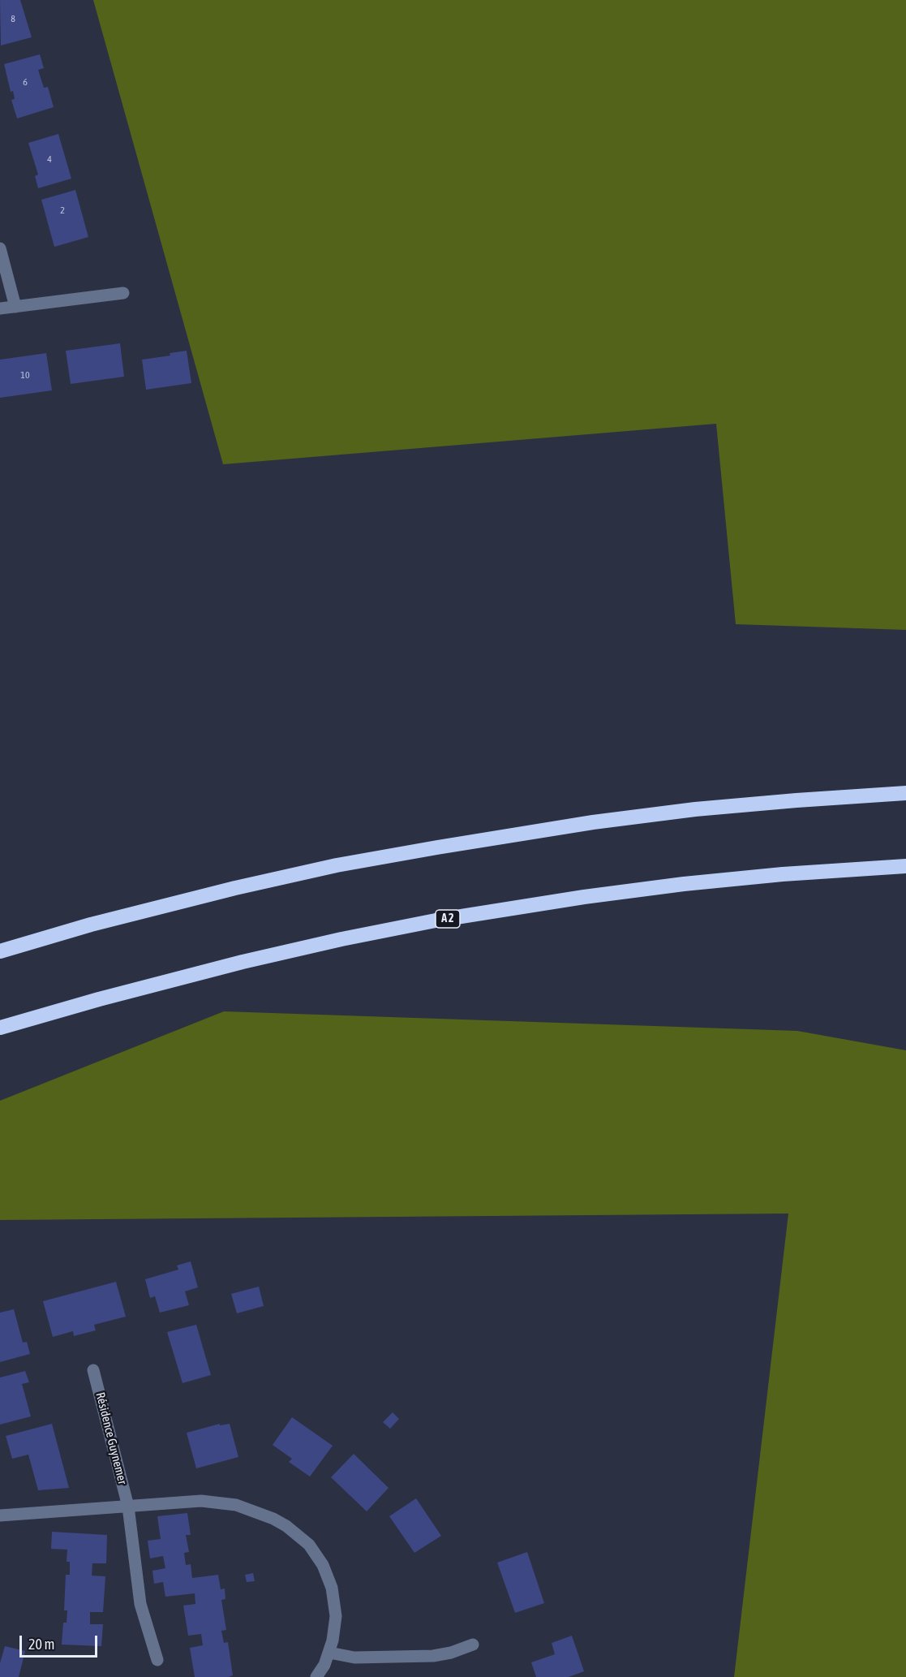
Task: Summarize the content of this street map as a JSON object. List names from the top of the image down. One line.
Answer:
{"streets":{"highway":["A 2"],"street":["Résidence Guynemer"]},"house_numbers":["8","6","4","2","10"],"scale_bar":"20 m"}
